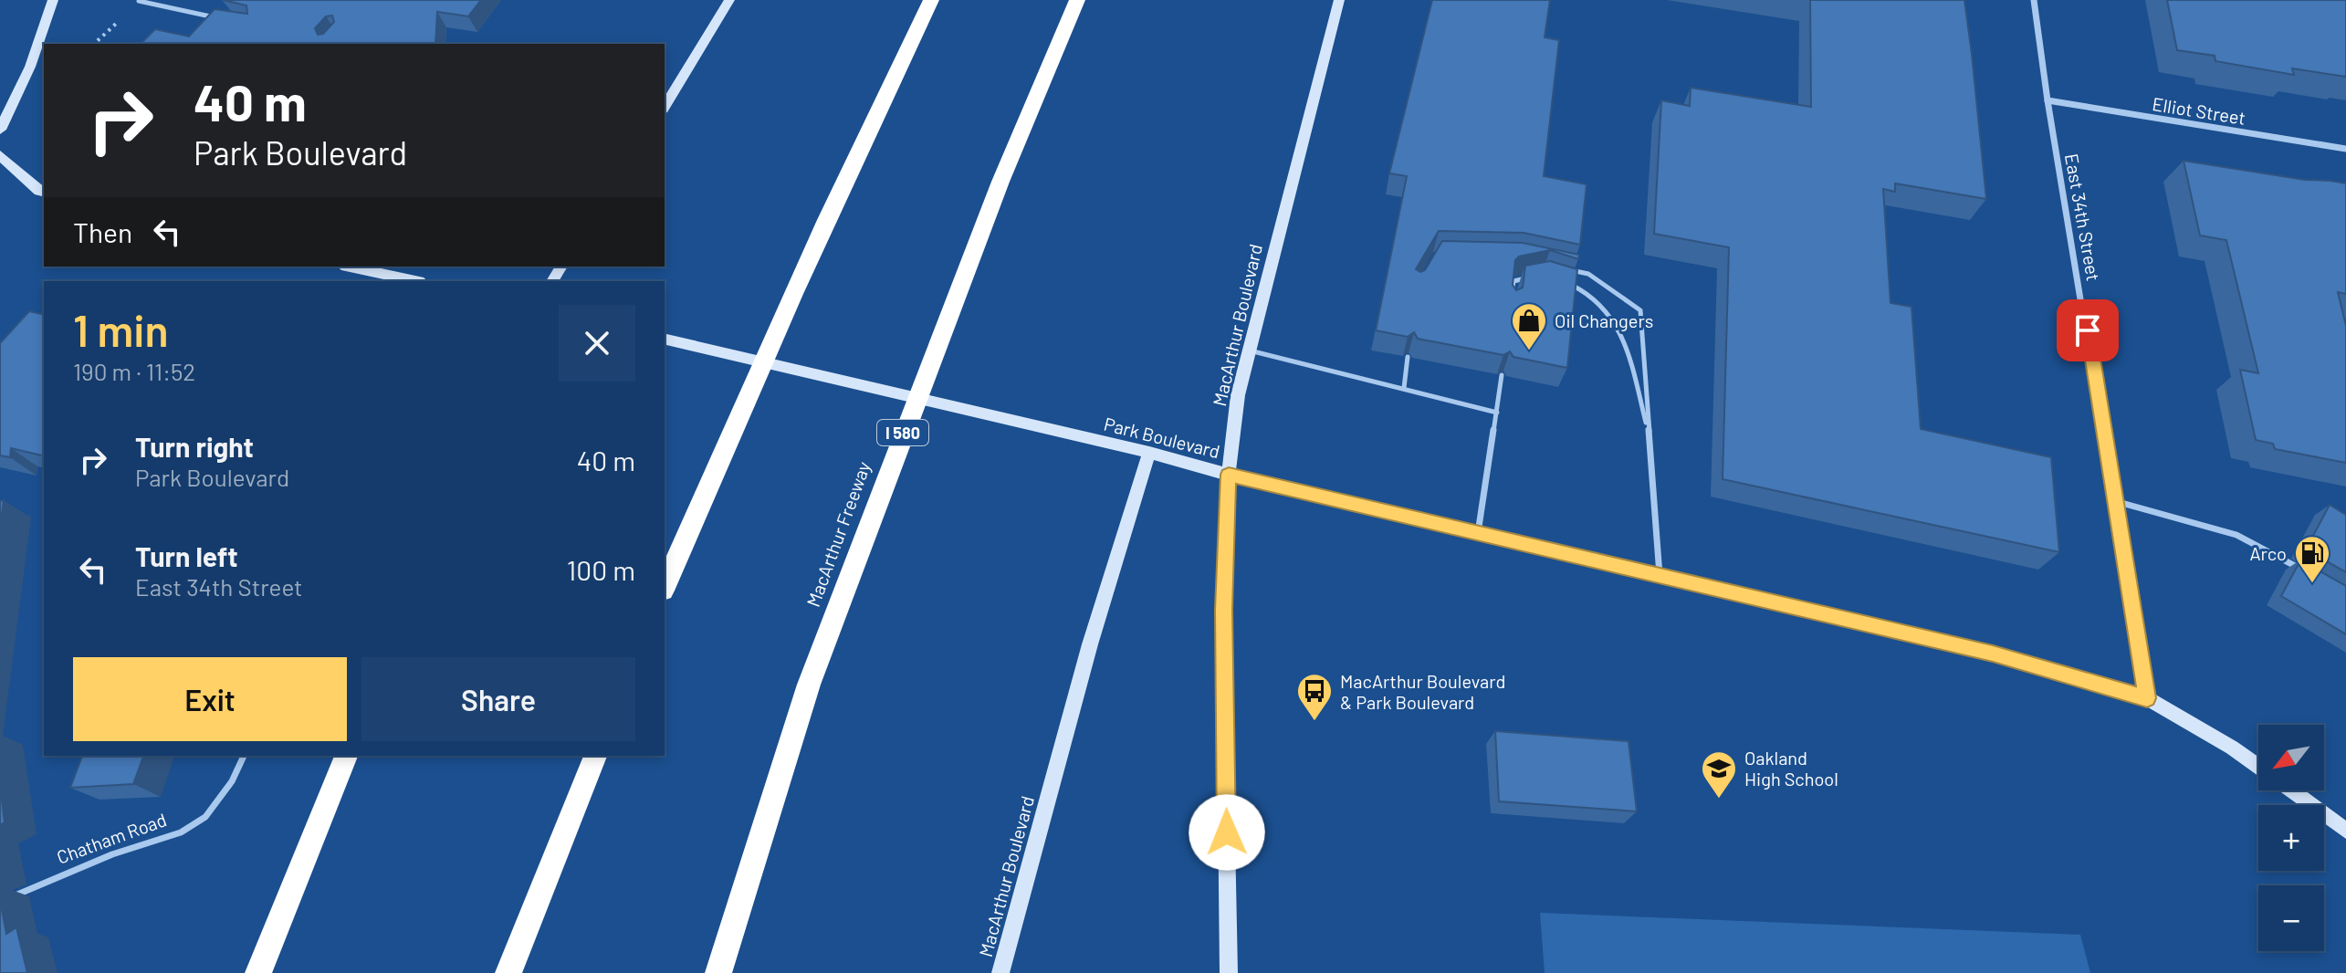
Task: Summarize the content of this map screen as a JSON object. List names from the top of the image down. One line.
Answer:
{"streets":{"highway":["I 580","MacArthur Freeway"],"main road":["MacArthur Boulevard","Park Boulevard"],"street":["Elliot Street","East 34th Street"],"lane":["Chatham Road"]},"crossings":[["Elliot Street","East 34th Street"],["East 34th Street","Park Boulevard"],["MacArthur Boulevard","Park Boulevard"]],"places":{"shop":["Oil Changers"],"fuel station":["Arco"],"bus stop":["MacArthur Boulevard & Park Boulevard"],"school or university":["Oakland High School"]},"north":"bottom left","page":{"turn":["40 m","Park Boulevard"],"then":"Then","heading":["1 min","190 m · 11:52"],"list":[{"name":"Turn right","note":"Park Boulevard","value":"40 m"},{"name":"Turn left","note":"East 34th Street","value":"100 m"}],"buttons":["Exit","Share"],"map_buttons":["+","−"]}}
